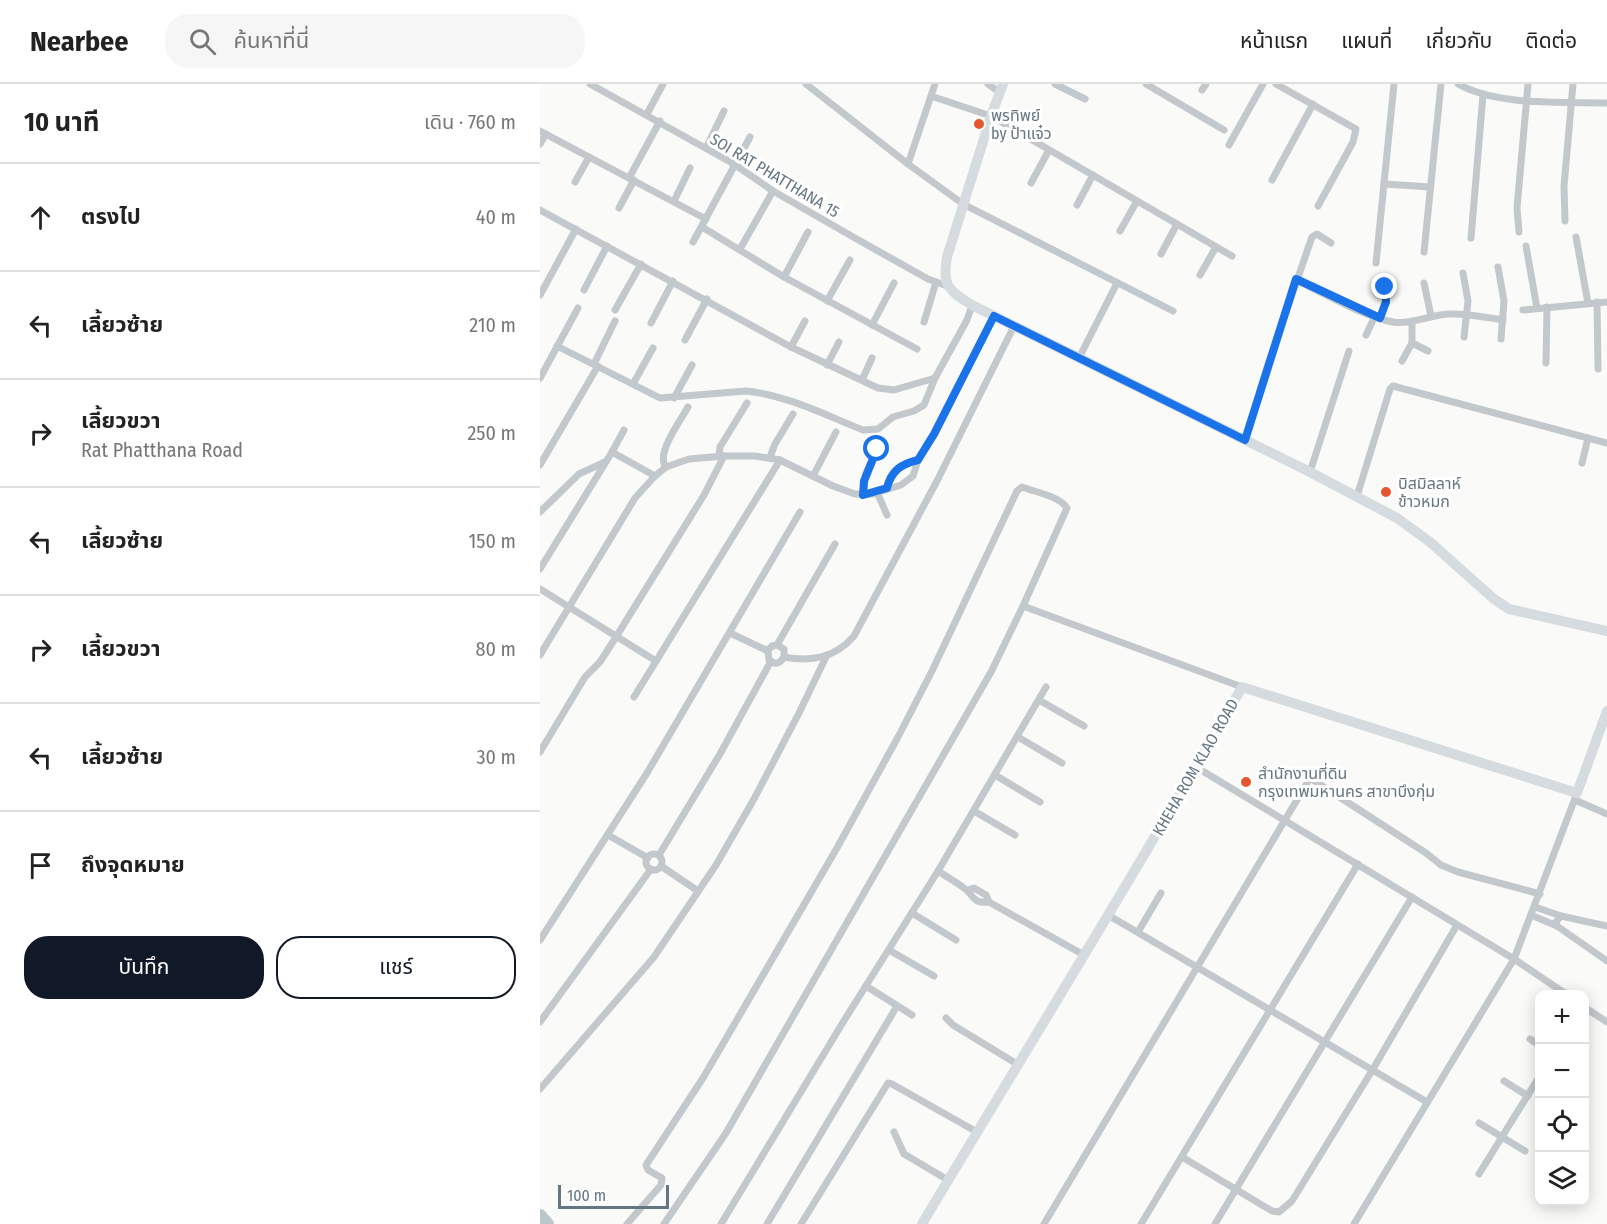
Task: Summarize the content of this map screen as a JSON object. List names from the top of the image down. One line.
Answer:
{"streets":{"street":["SOI RAT PHATTHANA 15","KHEHA ROM KLAO ROAD"]},"places":["พรทิพย์ by ป้าแจ๋ว","บิสมิลลาห์ ข้าวหมก","สำนักงานที่ดิน กรุงเทพมหานคร สาขาบึงกุ่ม"],"scale_bar":"100 m","page":{"header":"Nearbee","search":"ค้นหาที่นี่","nav":["หน้าแรก","แผนที่","เกี่ยวกับ","ติดต่อ"],"heading":["10 นาที","เดิน · 760 m"],"list":[["ตรงไป","40 m"],["เลี้ยวซ้าย","210 m"],["เลี้ยวขวา","Rat Phatthana Road","250 m"],["เลี้ยวซ้าย","150 m"],["เลี้ยวขวา","80 m"],["เลี้ยวซ้าย","30 m"],"ถึงจุดหมาย"],"buttons":["บันทึก","แชร์"],"map_buttons":["+","−"],"scale":"100 m"}}
